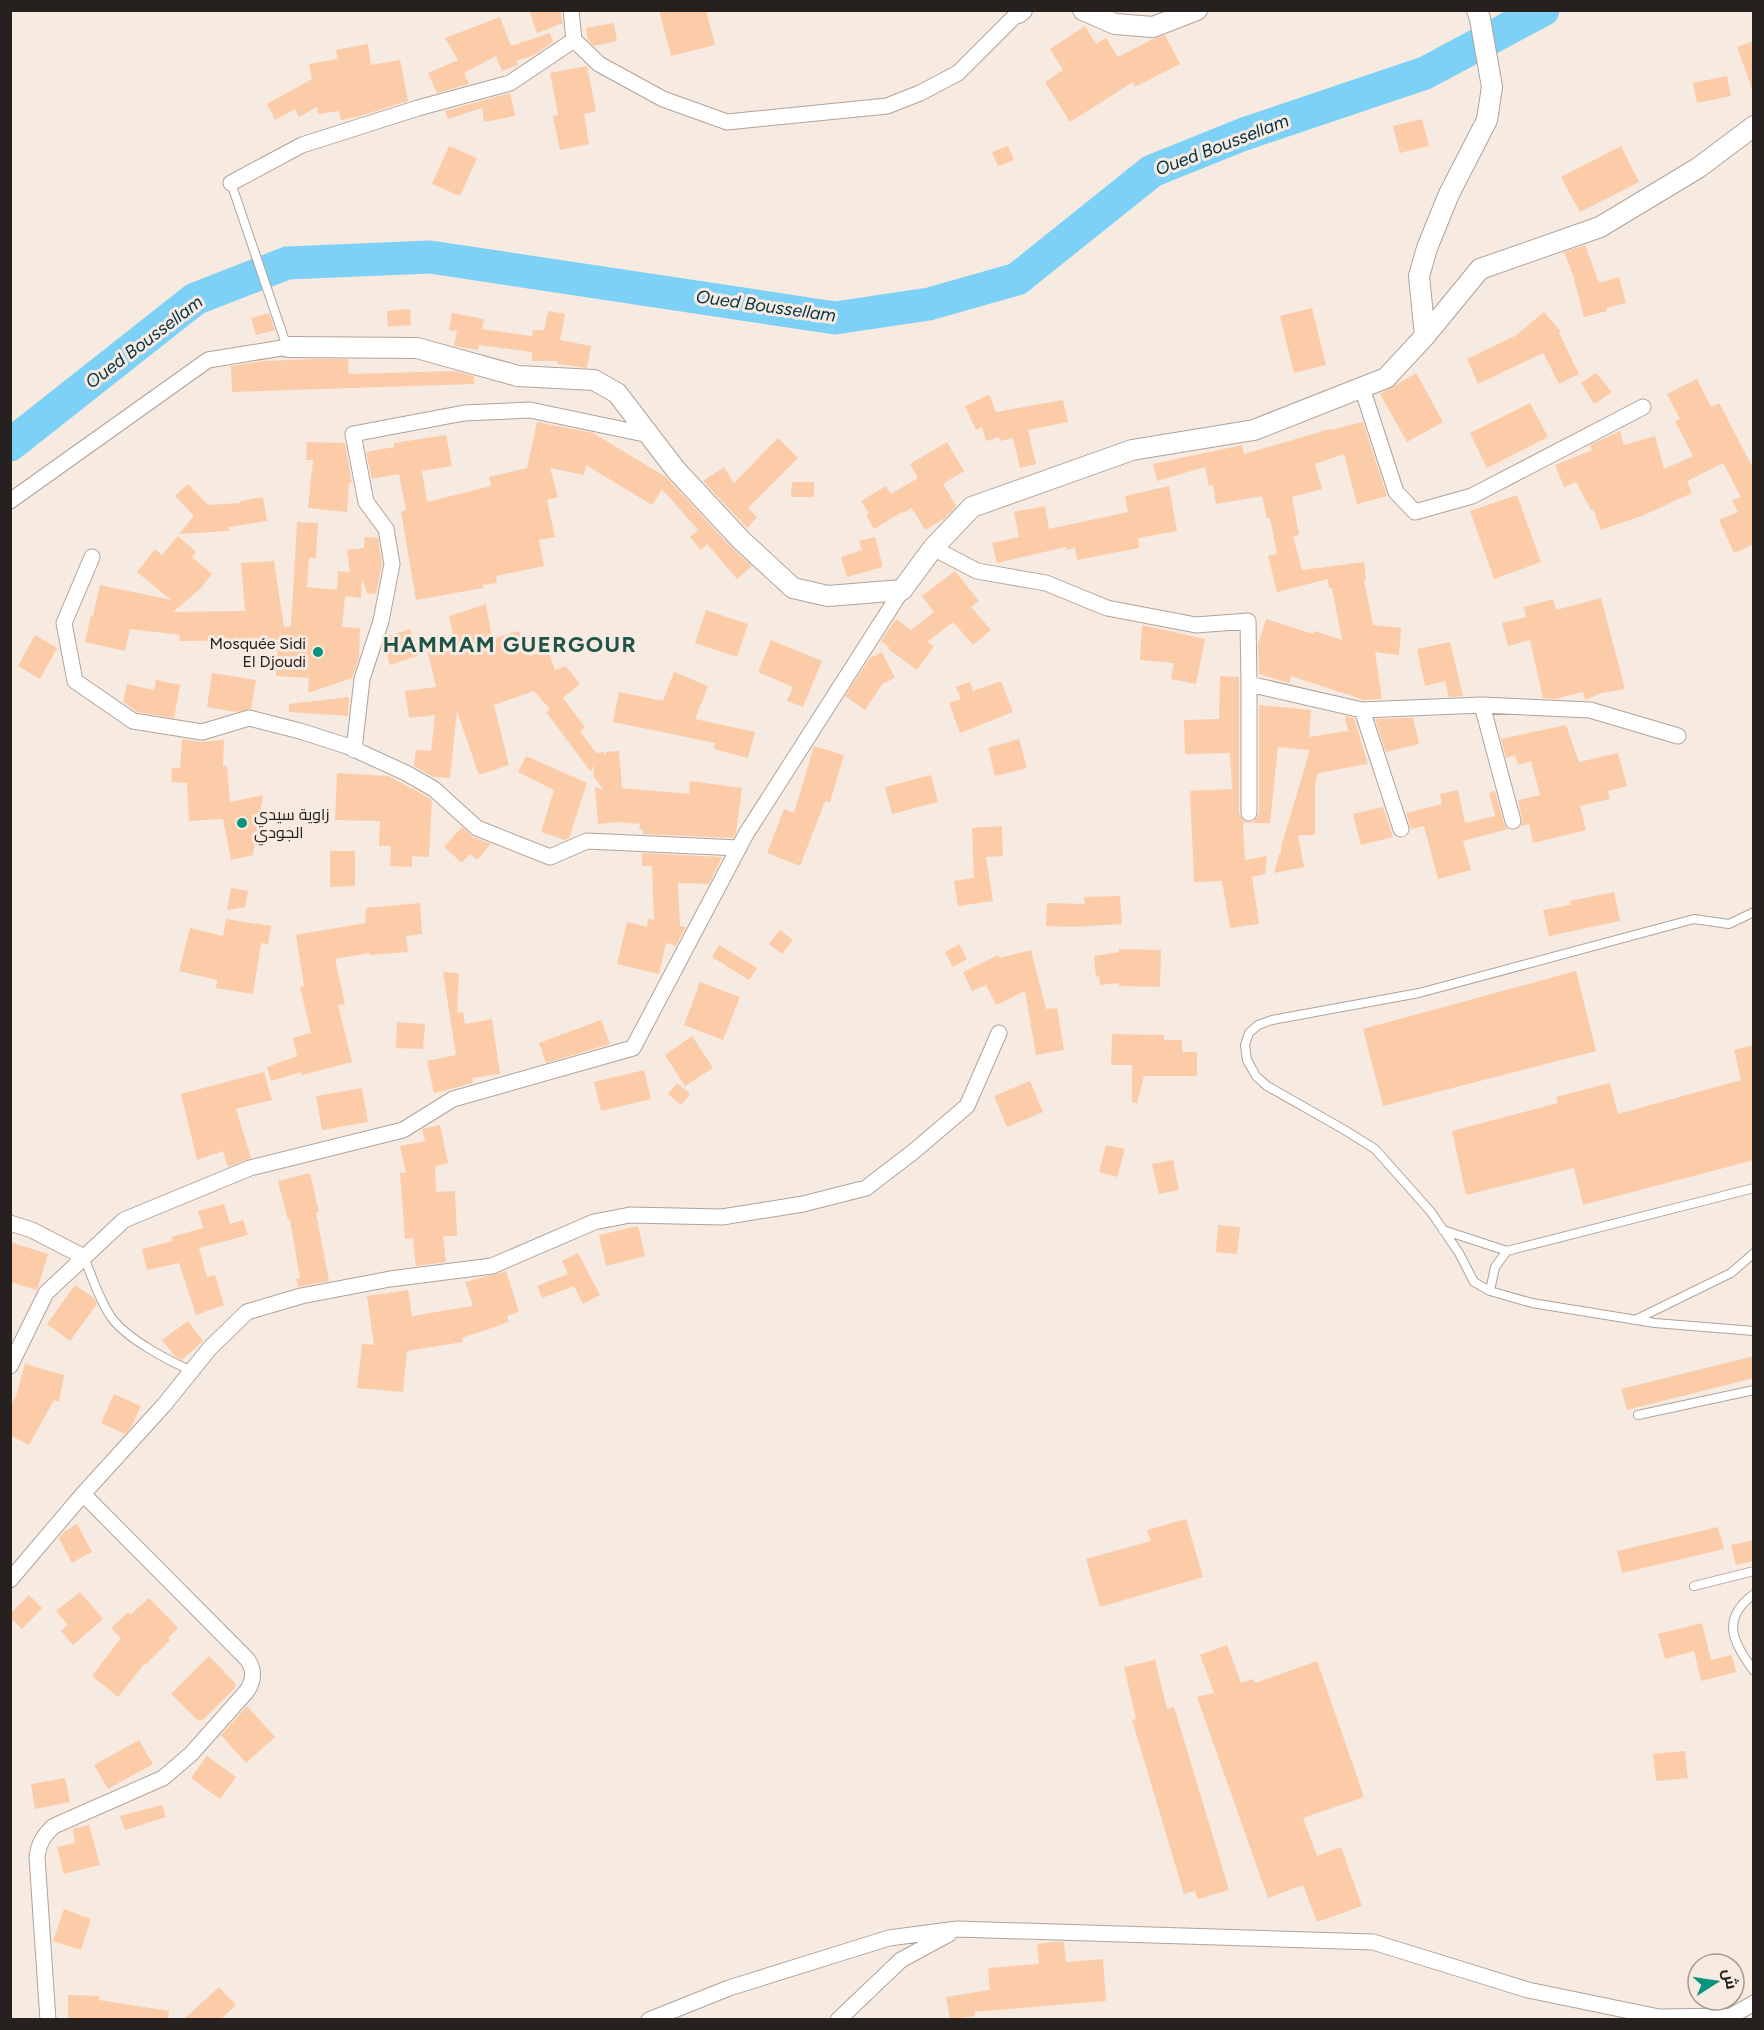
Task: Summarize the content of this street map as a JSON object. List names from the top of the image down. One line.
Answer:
{"districts":["HAMMAM GUERGOUR"],"water":["Oued Boussellam"],"places":["Mosquée Sidi El Djoudi","زاوية سيدي الجودي"],"north":"right"}
